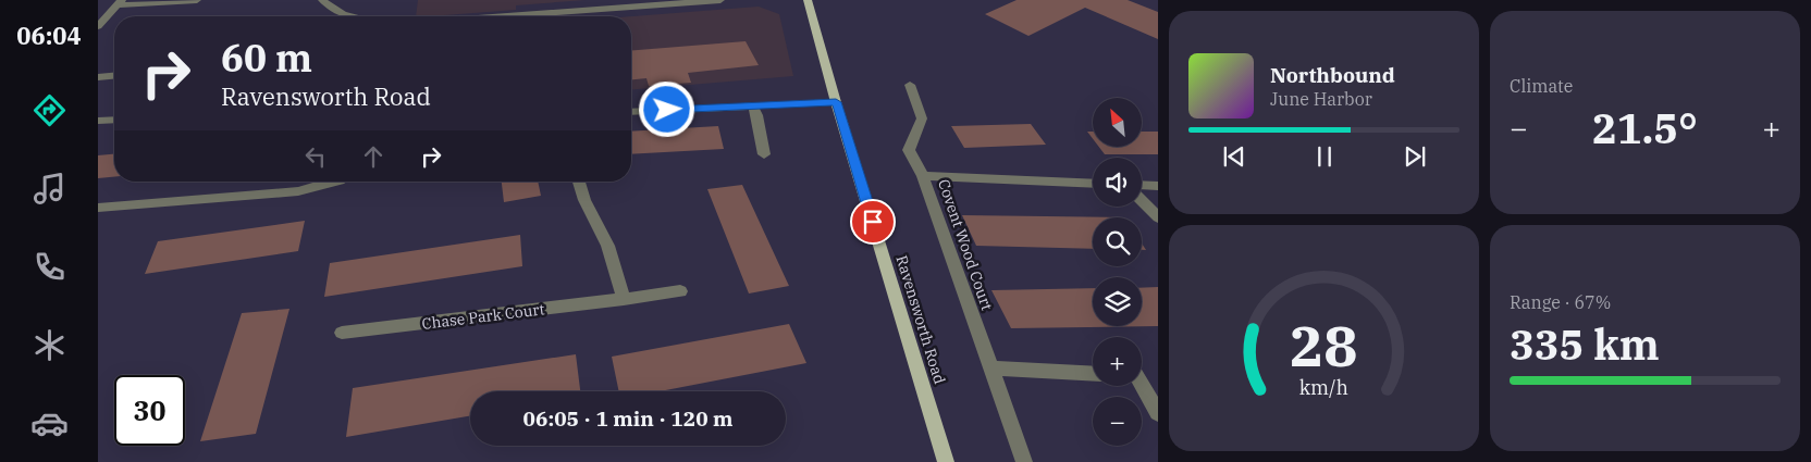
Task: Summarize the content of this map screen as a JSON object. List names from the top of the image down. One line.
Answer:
{"streets":{"main road":["Ravensworth Road"],"street":["Covent Wood Court","Chase Park Court"]},"north":"top left","page":{"tabs":"06:04","tile":["Climate",["Range · 67%","335 km"]],"turn":["60 m","Ravensworth Road"],"song":["Northbound","June Harbor"],"map_buttons":["+","−"],"heat":["−","21.5°","+"],"limit":"30","trip":"06:05 · 1 min · 120 m","gauge":["28","km/h"]}}
